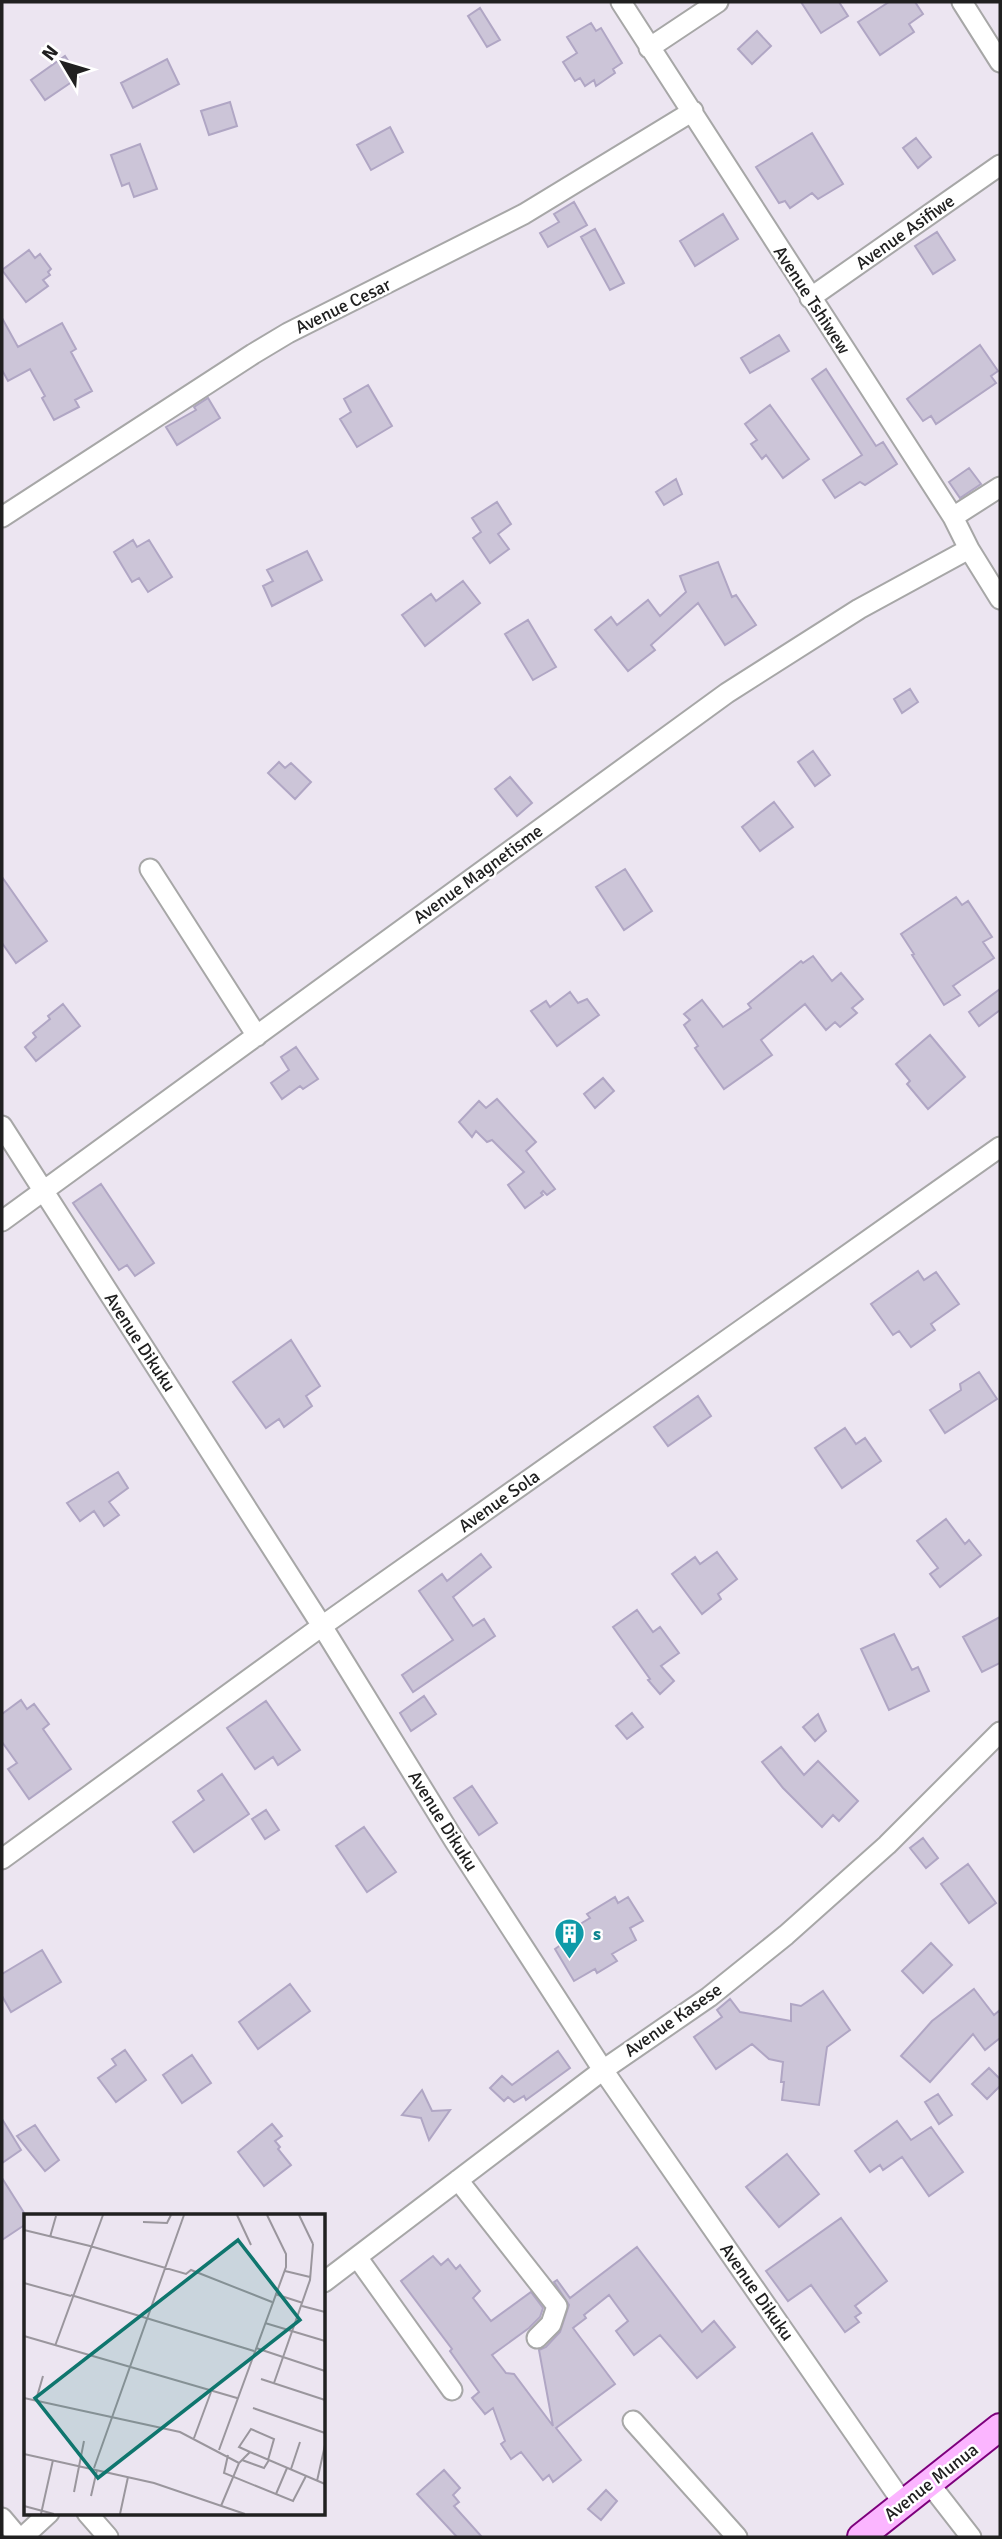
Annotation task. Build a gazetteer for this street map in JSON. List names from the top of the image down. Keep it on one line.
{"streets":{"main road":["Avenue Munua"],"street":["Avenue Asifiwe","Avenue Tshiwew","Avenue Cesar","Avenue Magnetisme","Avenue Dikuku","Avenue Sola","Avenue Kasese"]},"crossings":[["Avenue Asifiwe","Avenue Tshiwew"],["Avenue Tshiwew","Avenue Cesar"],["Avenue Tshiwew","Avenue Magnetisme"],["Avenue Magnetisme","Avenue Dikuku"],["Avenue Dikuku","Avenue Sola"],["Avenue Dikuku","Avenue Kasese"],["Avenue Dikuku","Avenue Munua"]],"places":{"building":["s"]},"north":"top left"}
